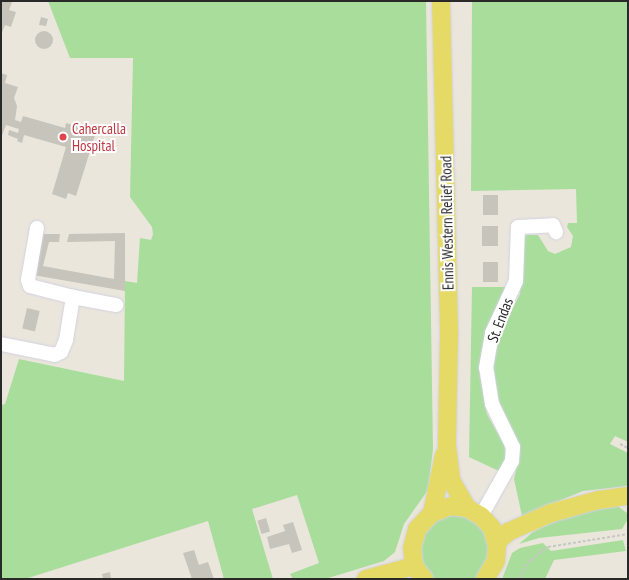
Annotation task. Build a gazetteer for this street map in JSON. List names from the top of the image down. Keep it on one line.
{"streets":{"main road":["Ennis Western Relief Road"],"street":["St. Endas"]},"crossings":[["Ennis Western Relief Road","St. Endas"]],"places":["Cahercalla Hospital"]}
